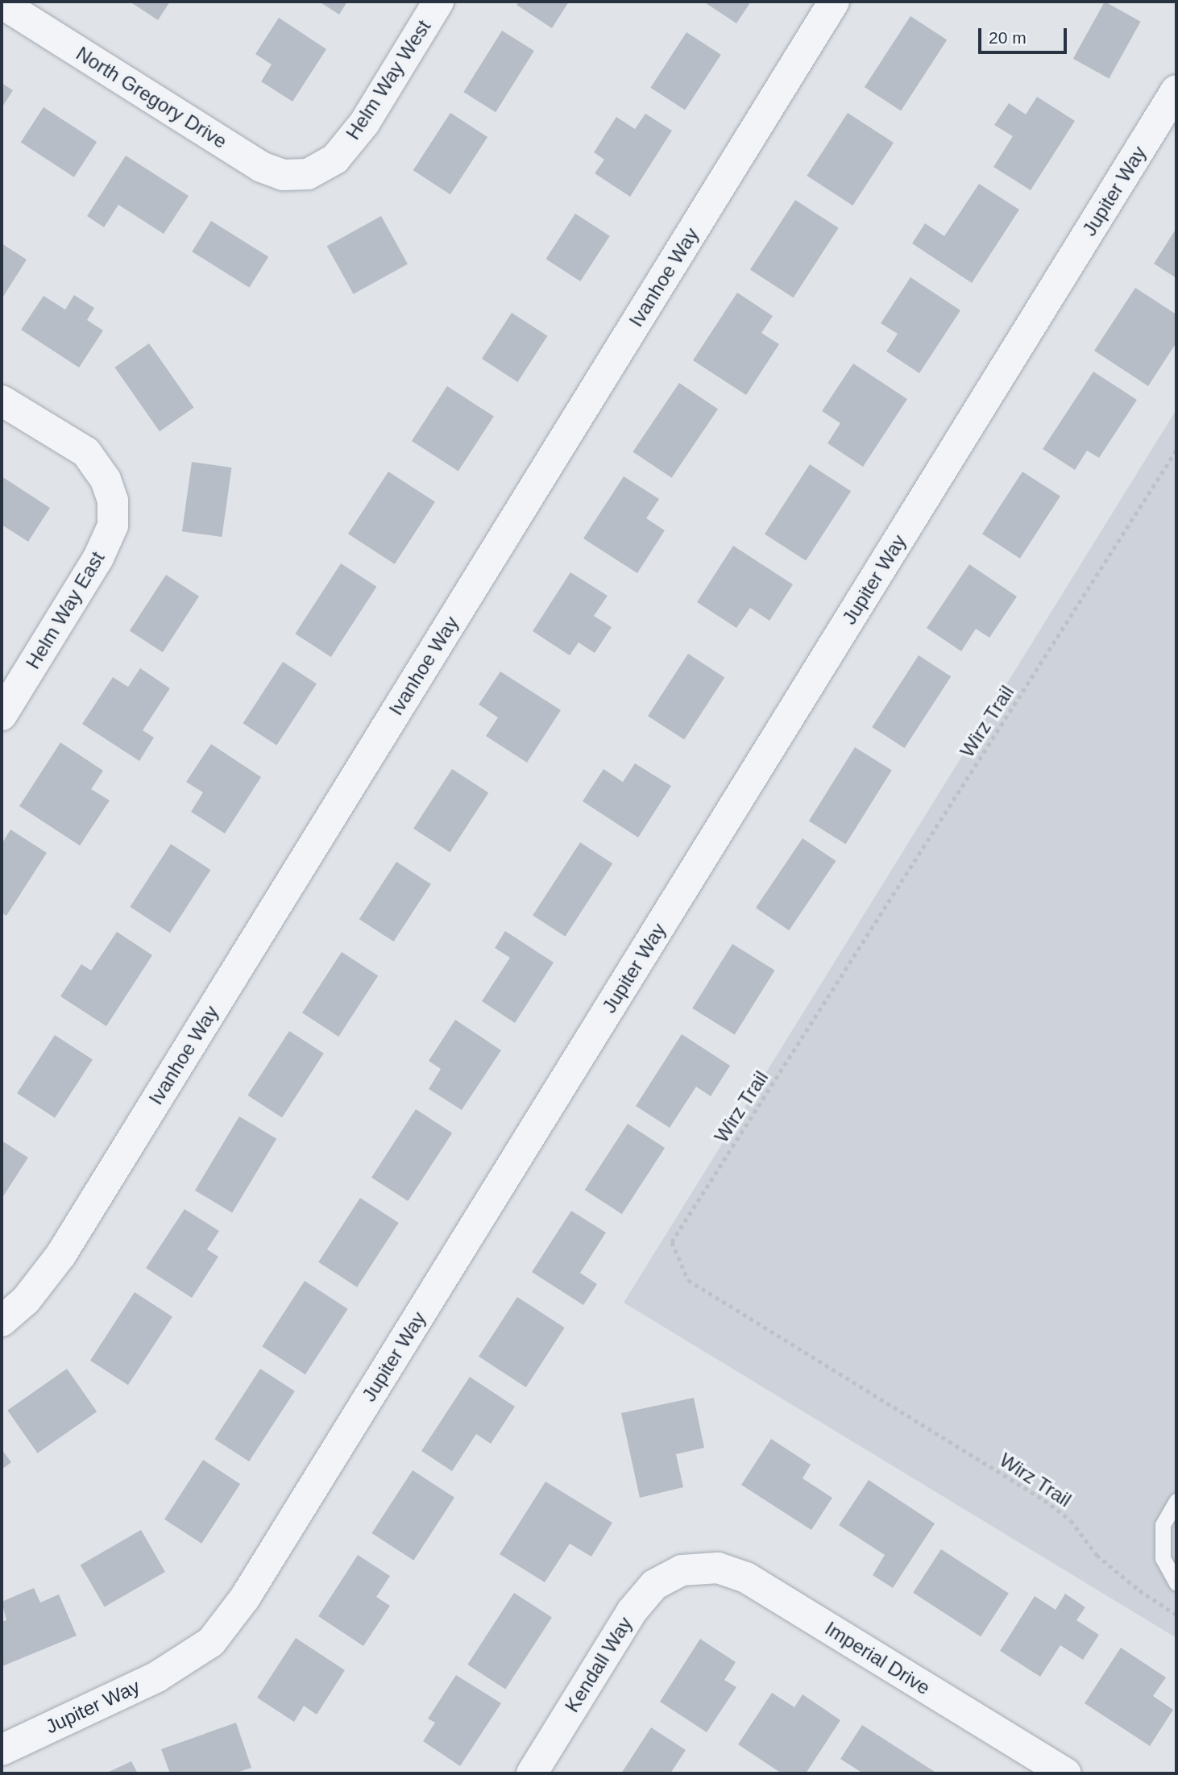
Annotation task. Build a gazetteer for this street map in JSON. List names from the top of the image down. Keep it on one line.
{"streets":{"street":["Helm Way West","North Gregory Drive","Jupiter Way","Ivanhoe Way","Helm Way East","Imperial Drive","Kendall Way"],"path":["Wirz Trail"]},"crossings":[["Helm Way West","North Gregory Drive"],["Imperial Drive","Kendall Way"]],"scale_bar":"20 m"}
